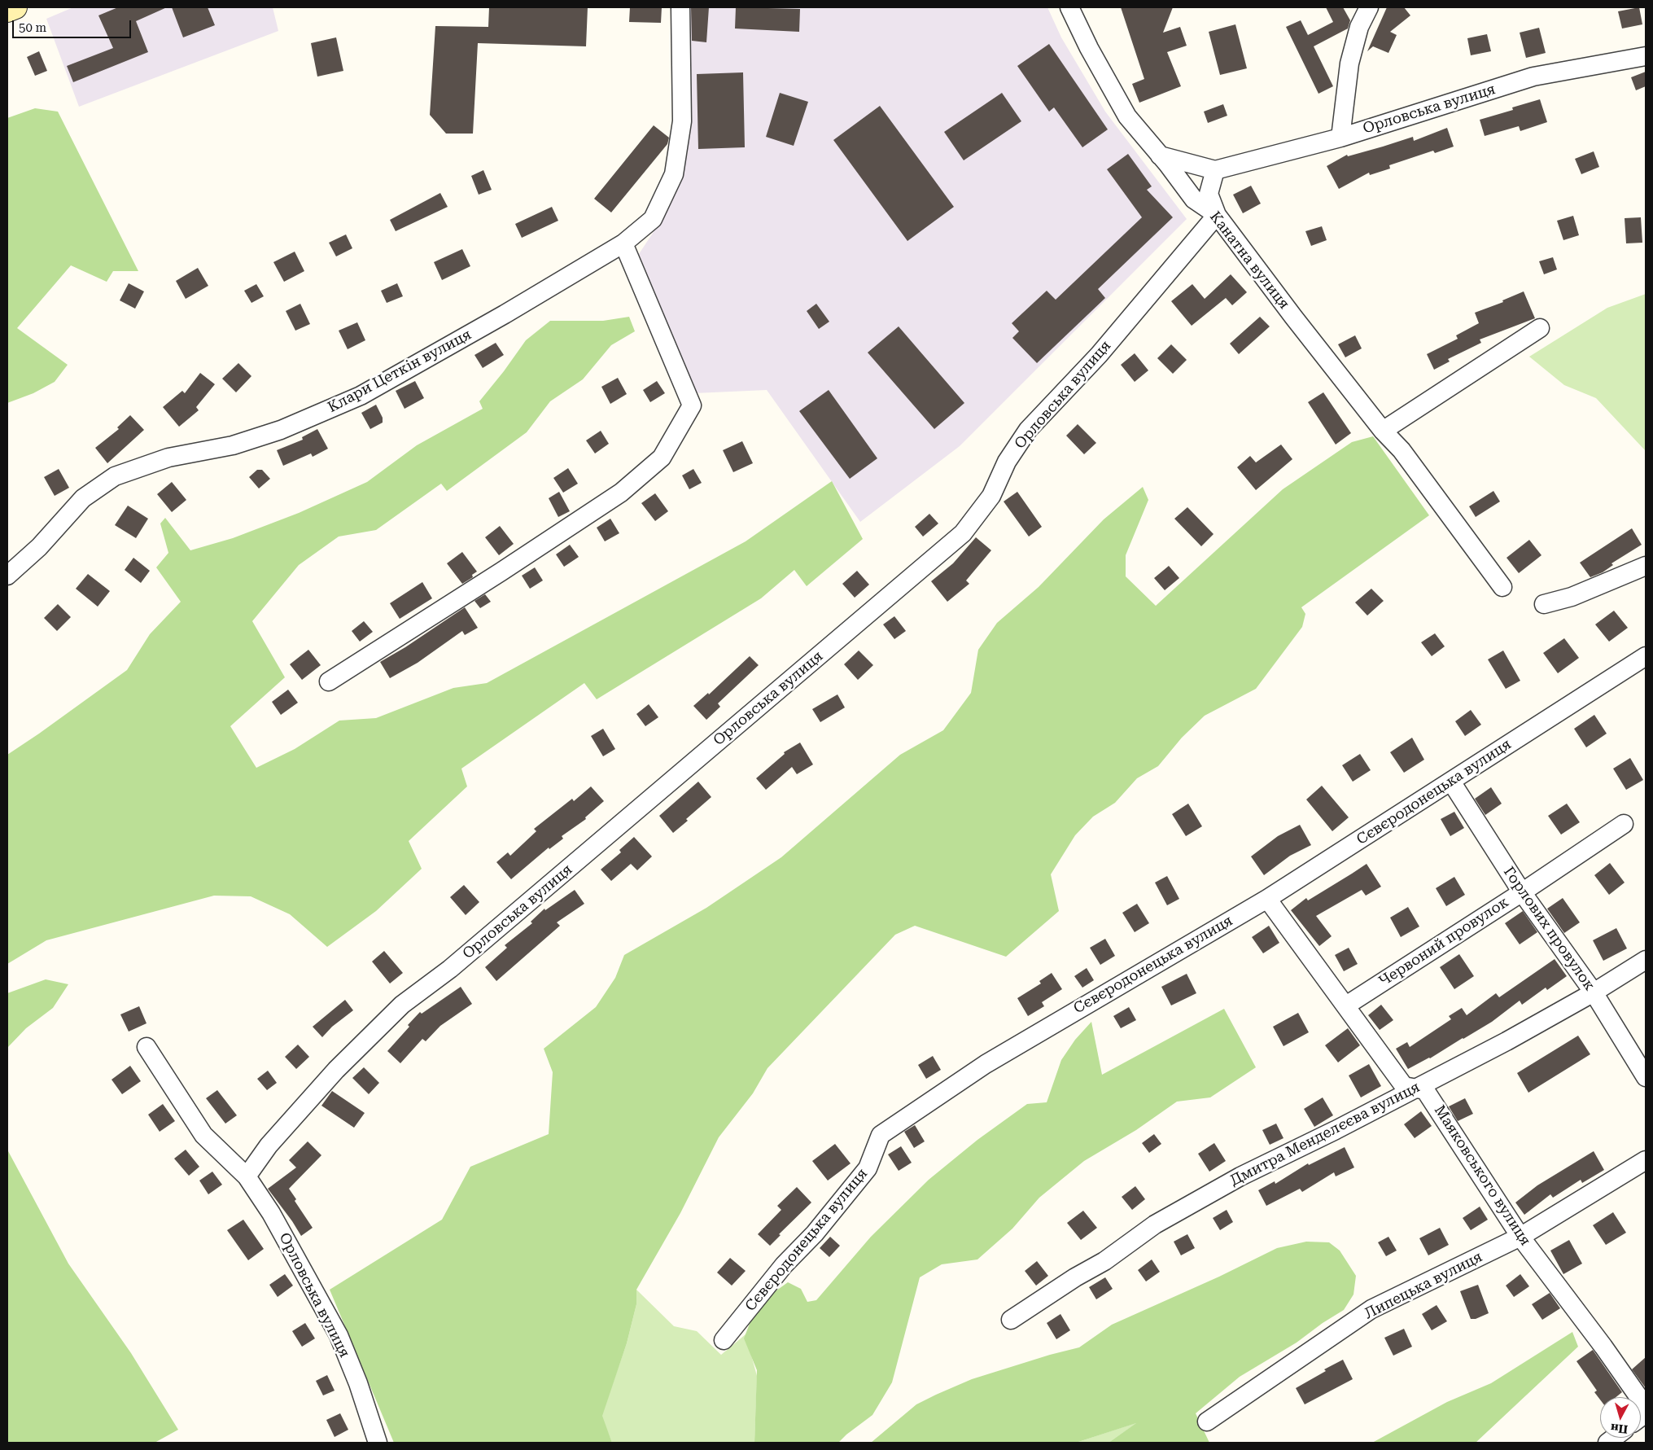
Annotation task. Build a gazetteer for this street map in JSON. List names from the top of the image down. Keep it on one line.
{"streets":{"street":["Орловська вулиця","Канатна вулиця","Клари Цеткін вулиця","Сєвєродонецька вулиця","Горлових провулок","Червоний провулок","Дмитра Менделєєва вулиця","Маяковського вулиця","Липецька вулиця"]},"crossings":[["Орловська вулиця","Канатна вулиця"],["Сєвєродонецька вулиця","Горлових провулок"],["Сєвєродонецька вулиця","Маяковського вулиця"],["Горлових провулок","Червоний провулок"],["Горлових провулок","Дмитра Менделєєва вулиця"],["Червоний провулок","Маяковського вулиця"],["Дмитра Менделєєва вулиця","Маяковського вулиця"],["Маяковського вулиця","Липецька вулиця"]],"scale_bar":"50 m","north":"bottom"}
